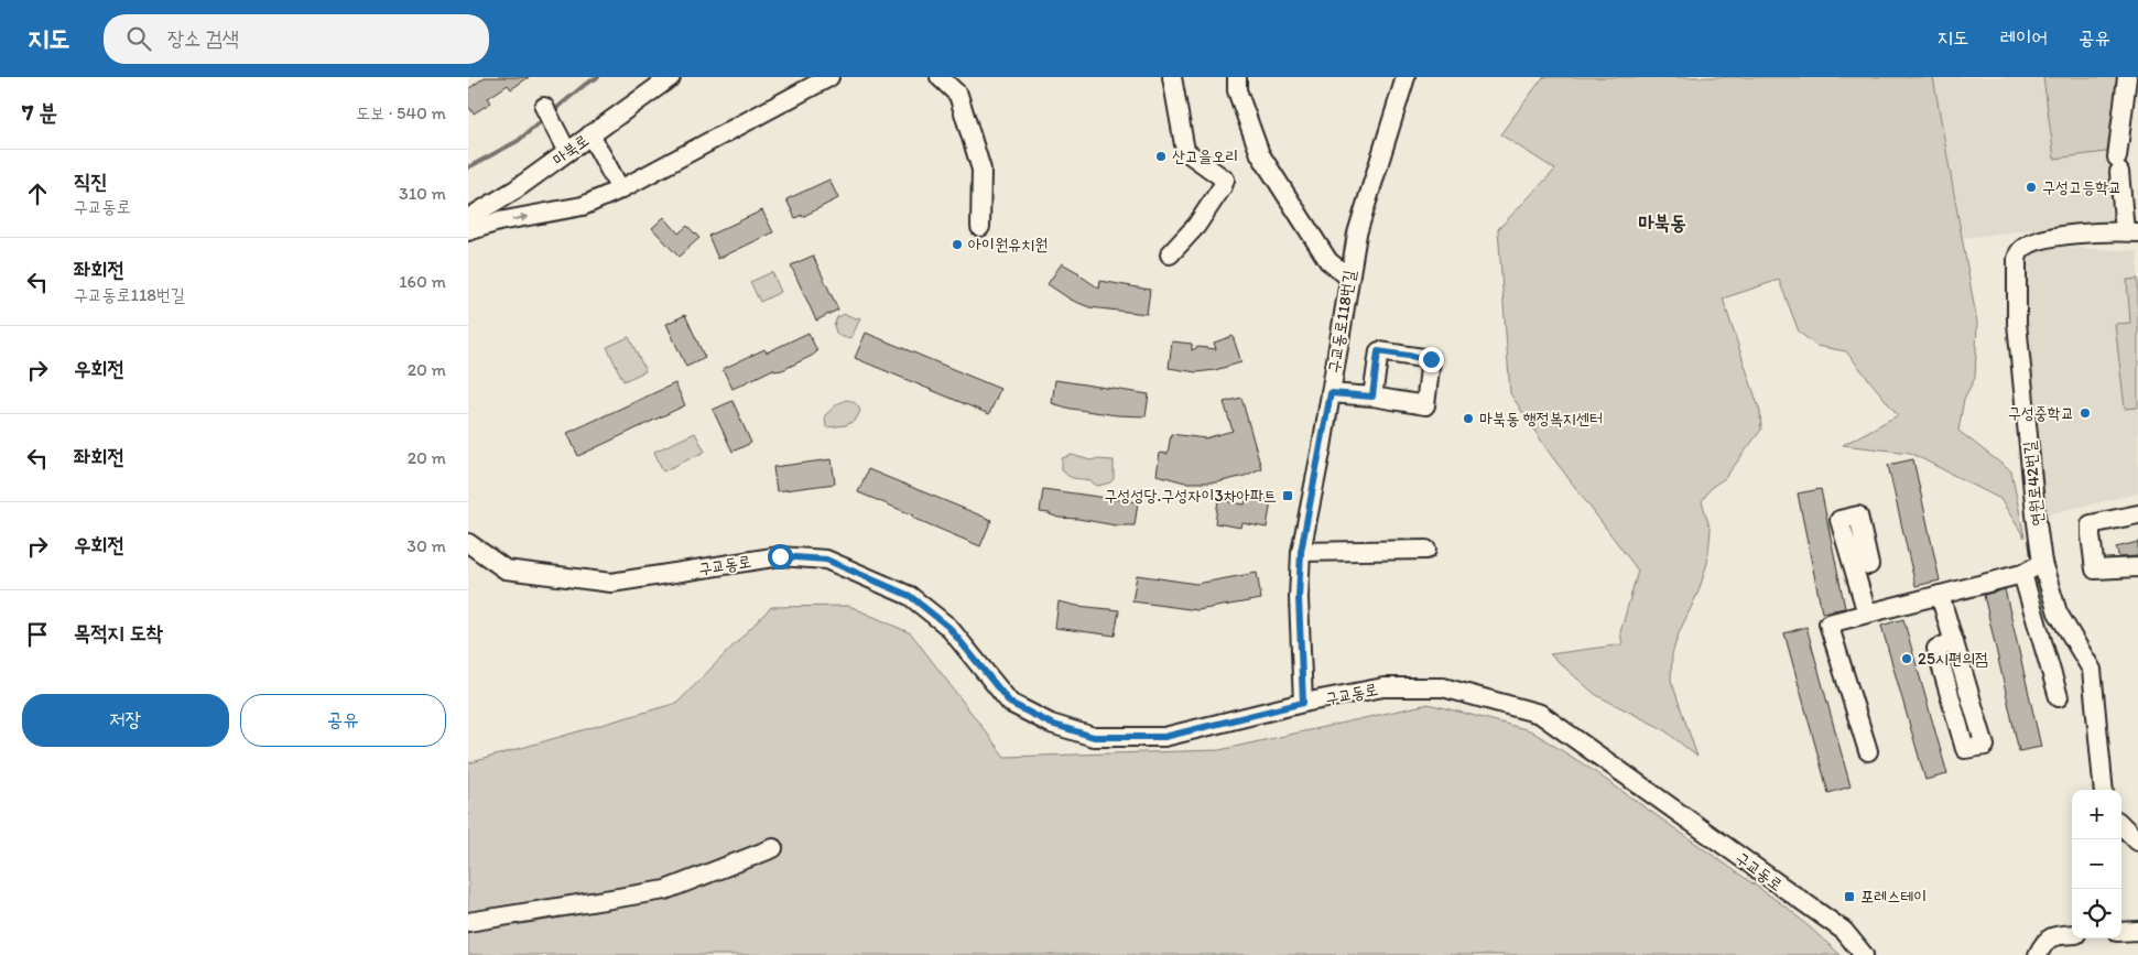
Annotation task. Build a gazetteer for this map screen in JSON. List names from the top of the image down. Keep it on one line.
{"streets":{"street":["마북로","구교동로118번길","연원로42번길","구교동로"]},"crossings":[["구교동로118번길","구교동로"]],"districts":["마북동"],"places":{"other":["산고을오리","구성고등학교","아이원유치원","구성중학교","마북동 행정복지센터","25시편의점"],"transit":["구성성당.구성자이3차아파트","포레스테이"]},"page":{"header":"지도","search":"장소 검색","nav":["지도","레이어","공유"],"heading":["7 분","도보 · 540 m"],"list":[["직진","구교동로","310 m"],["좌회전","구교동로118번길","160 m"],["우회전","20 m"],["좌회전","20 m"],["우회전","30 m"],"목적지 도착"],"buttons":["저장","공유"],"map_buttons":["+","−"]}}
